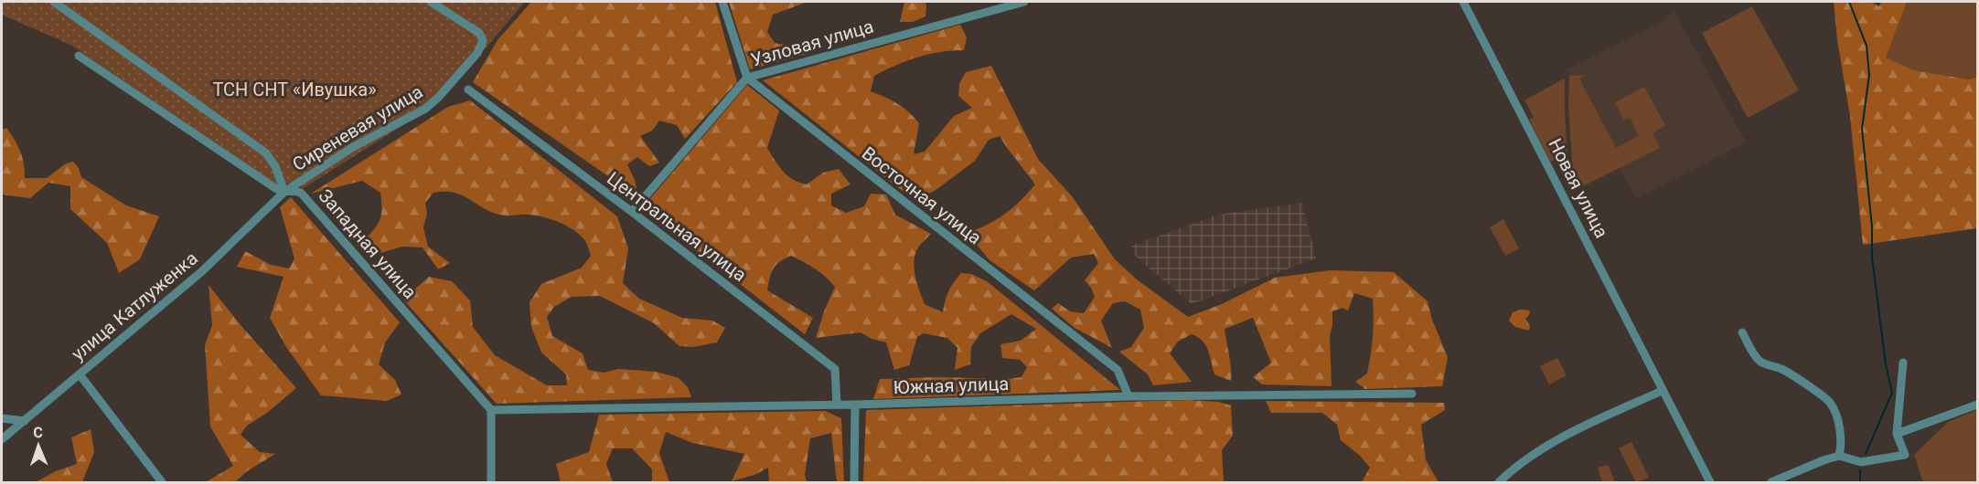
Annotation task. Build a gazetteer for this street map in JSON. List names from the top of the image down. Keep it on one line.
{"streets":{"street":["Узловая улица","Сиреневая улица","Новая улица","Восточная улица","Центральная улица","Западная улица","улица Катлуженка","Южная улица"]},"crossings":[["Узловая улица","Восточная улица"],["Узловая улица","Центральная улица"],["Сиреневая улица","Западная улица"],["Сиреневая улица","улица Катлуженка"],["Восточная улица","Южная улица"],["Центральная улица","Южная улица"],["Западная улица","улица Катлуженка"],["Западная улица","Южная улица"]],"parks":["ТСН СНТ «Ивушка»"],"north":"top"}
